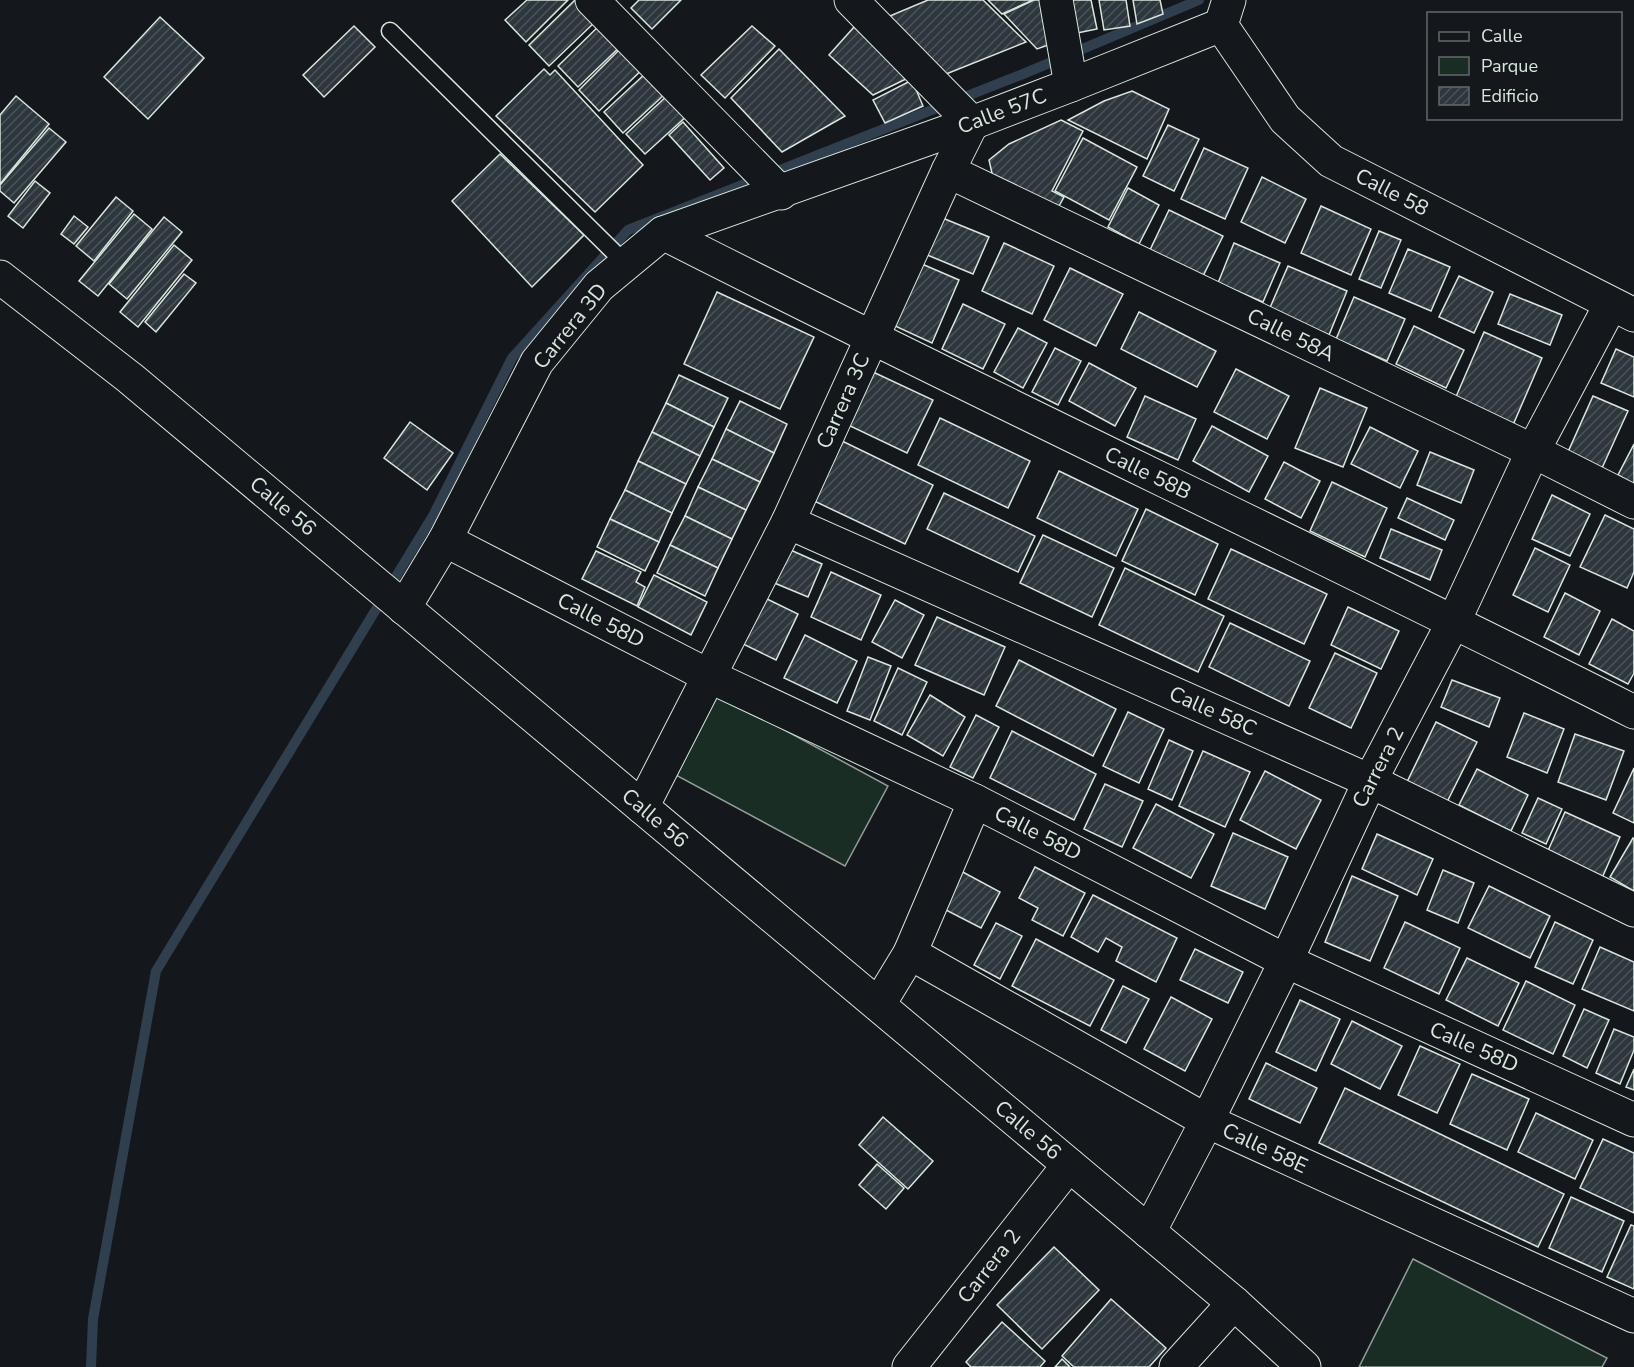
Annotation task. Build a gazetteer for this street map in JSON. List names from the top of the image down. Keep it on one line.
{"streets":{"street":["Calle 57C","Calle 58","Carrera 3D","Calle 58A","Carrera 3C","Calle 58B","Calle 56","Calle 58D","Calle 58C","Carrera 2","Calle 58E"]},"crossings":[["Calle 57C","Calle 58"],["Calle 57C","Carrera 3D"],["Calle 57C","Carrera 3C"],["Calle 58","Carrera 2"],["Carrera 3D","Calle 58B"],["Carrera 3D","Calle 56"],["Carrera 3D","Calle 58D"],["Calle 58A","Carrera 3C"],["Calle 58A","Carrera 2"],["Carrera 3C","Calle 58B"],["Carrera 3C","Calle 56"],["Carrera 3C","Calle 58D"],["Carrera 3C","Calle 58C"],["Calle 58B","Carrera 2"],["Calle 56","Carrera 2"],["Calle 58D","Carrera 2"],["Calle 58C","Carrera 2"],["Carrera 2","Calle 58E"]],"legend":["Calle","Parque","Edificio"]}
